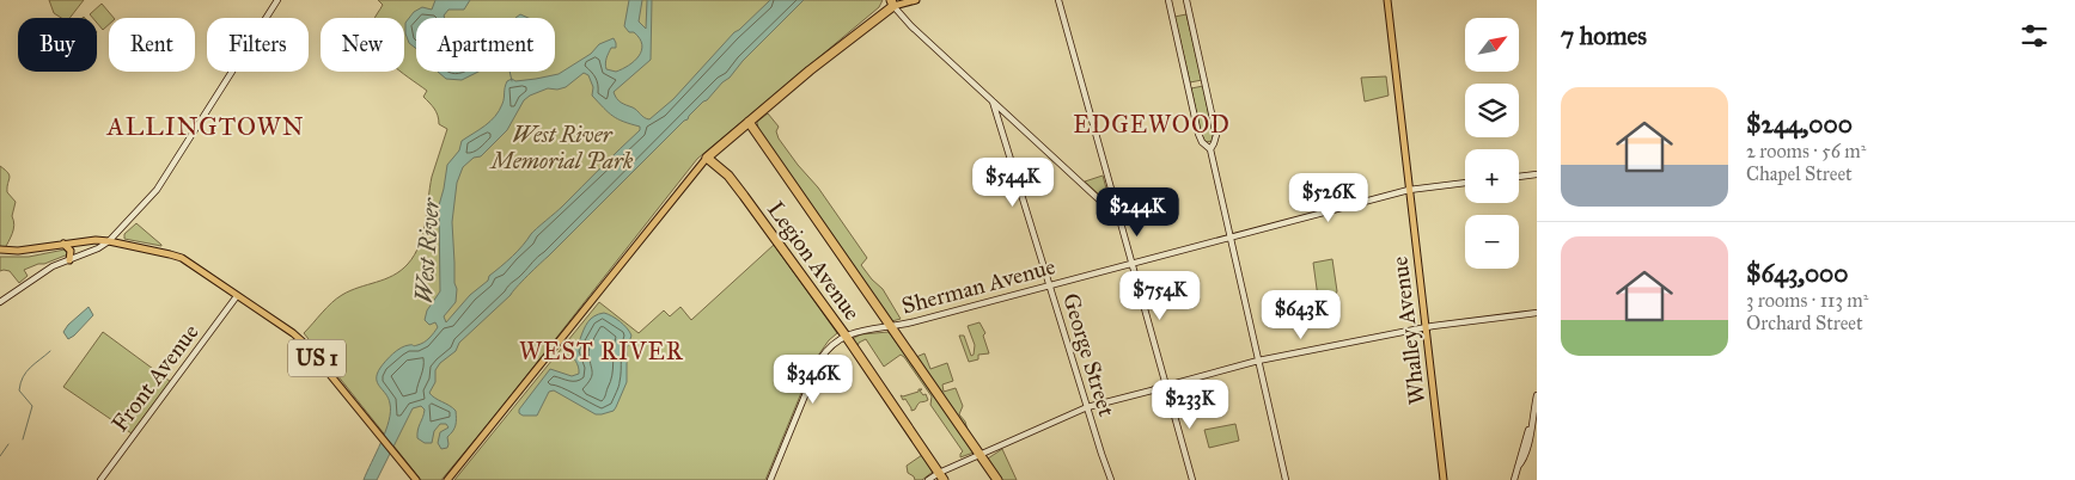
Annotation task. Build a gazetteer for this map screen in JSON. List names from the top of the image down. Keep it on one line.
{"streets":{"highway":["Legion Avenue"],"main road":["Sherman Avenue","Whalley Avenue","George Street","US 1","Front Avenue"]},"crossings":[["Legion Avenue","Sherman Avenue"],["Sherman Avenue","Whalley Avenue"],["Sherman Avenue","George Street"],["US 1","Front Avenue"]],"districts":["EDGEWOOD","ALLINGTOWN","WEST RIVER"],"water":["West River"],"parks":["West River Memorial Park"],"north":"top right","page":{"heading":"7 homes","map_buttons":["+","−"],"chip":["Buy","Rent","Filters","New","Apartment"],"list":[{"name":"$244,000","note":"2 rooms · 56 m² · Chapel Street"},{"name":"$643,000","note":"3 rooms · 113 m² · Orchard Street"}],"price":["$544K","$526K","$244K","$754K","$643K","$346K","$233K"]}}
